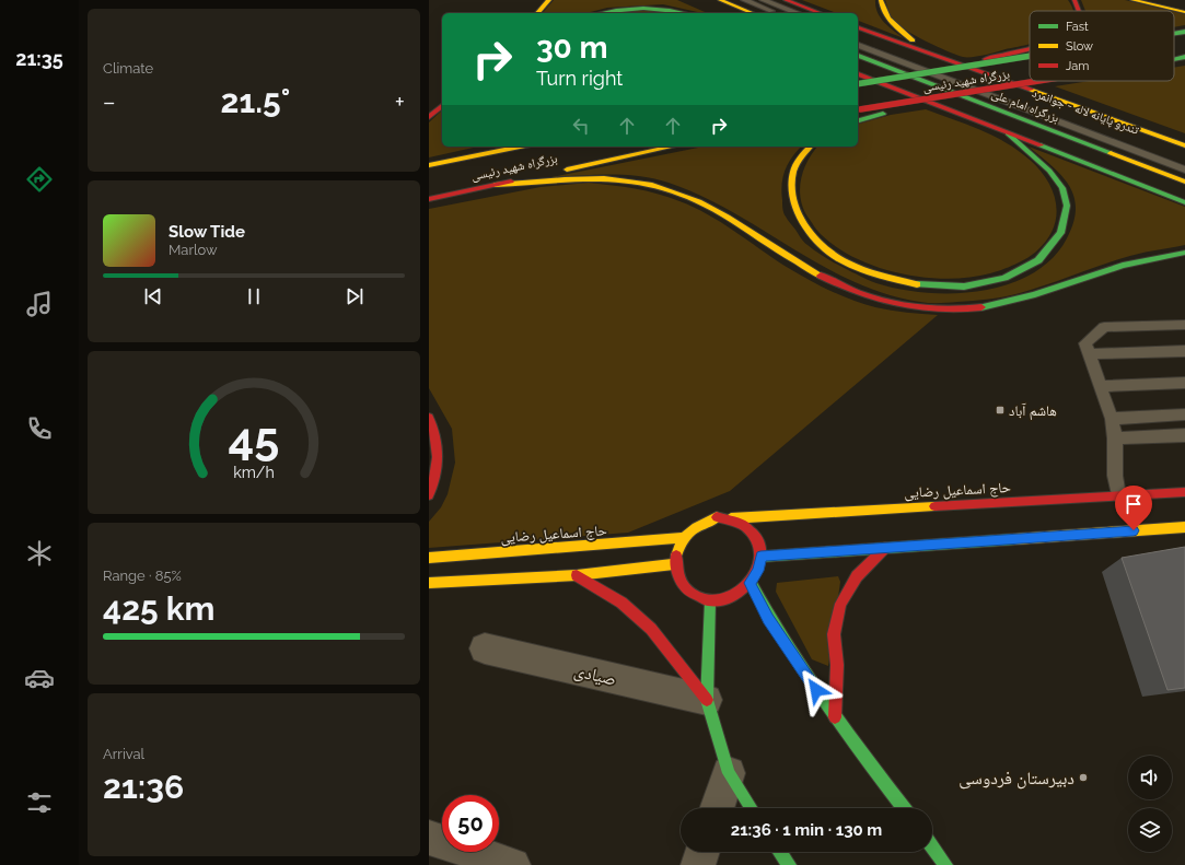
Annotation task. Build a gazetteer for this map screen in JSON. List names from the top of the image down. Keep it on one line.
{"streets":{"main road":["بزرگراه شهید رئیسی","بزرگراه امام علی","حاج اسماعیل رضایی"],"street":["صیادی"],"lane":["تندرو پایانه لاله - جوانمرد"]},"places":{"transit":["هاشم آباد"],"other":["دبیرستان فردوسی"]},"legend":["Fast","Slow","Jam"],"page":{"tabs":"21:35","tile":["Climate",["Range · 85%","425 km"],["Arrival","21:36"]],"turn":["30 m","Turn right"],"heat":["−","21.5°","+"],"song":["Slow Tide","Marlow"],"limit":"50","trip":"21:36 · 1 min · 130 m","gauge":["45","km/h"]}}
